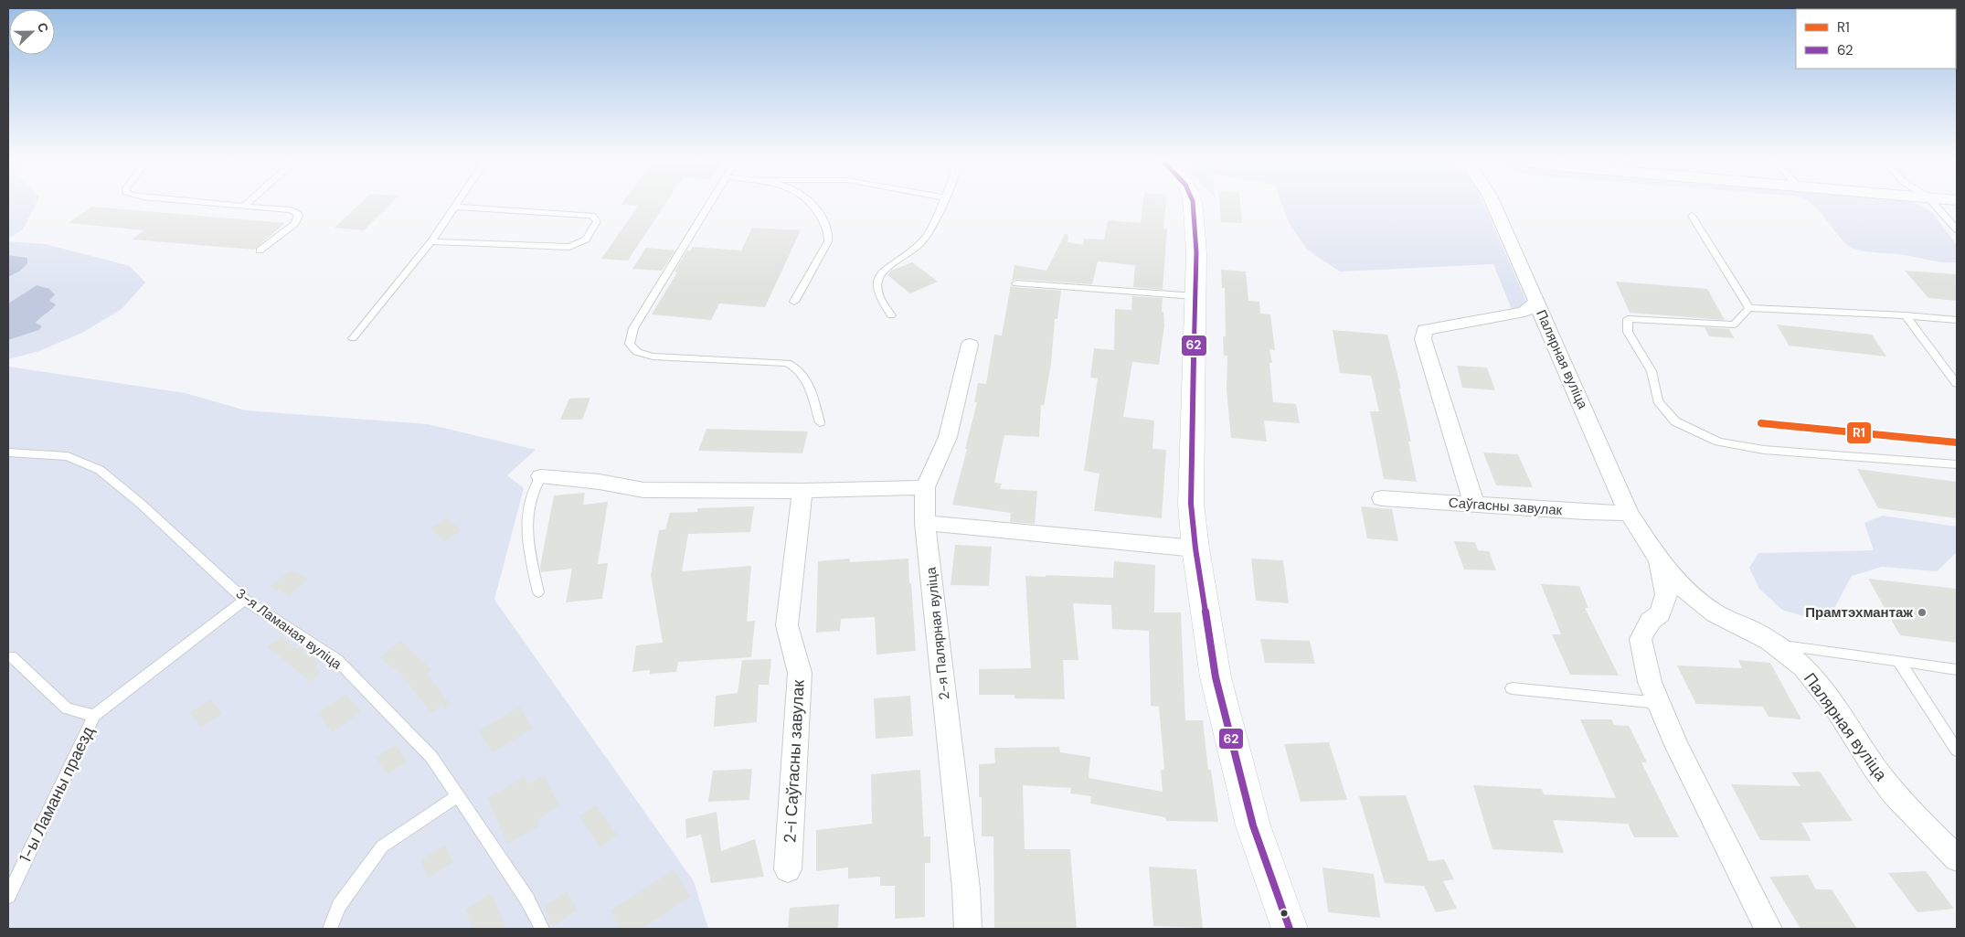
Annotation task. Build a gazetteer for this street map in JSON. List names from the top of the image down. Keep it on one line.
{"streets":{"street":["Палярная вуліца","Саўгасны завулак","2-я Палярная вуліца","2-і Саўгасны завулак"],"lane":["3-я Ламаная вуліца","1-ы Ламаны праезд"]},"crossings":[["Палярная вуліца","Саўгасны завулак"],["3-я Ламаная вуліца","1-ы Ламаны праезд"]],"places":["Прамтэхмантаж"],"lines":["transit line 62","transit line R1"],"legend":["R1","62"],"north":"right"}
